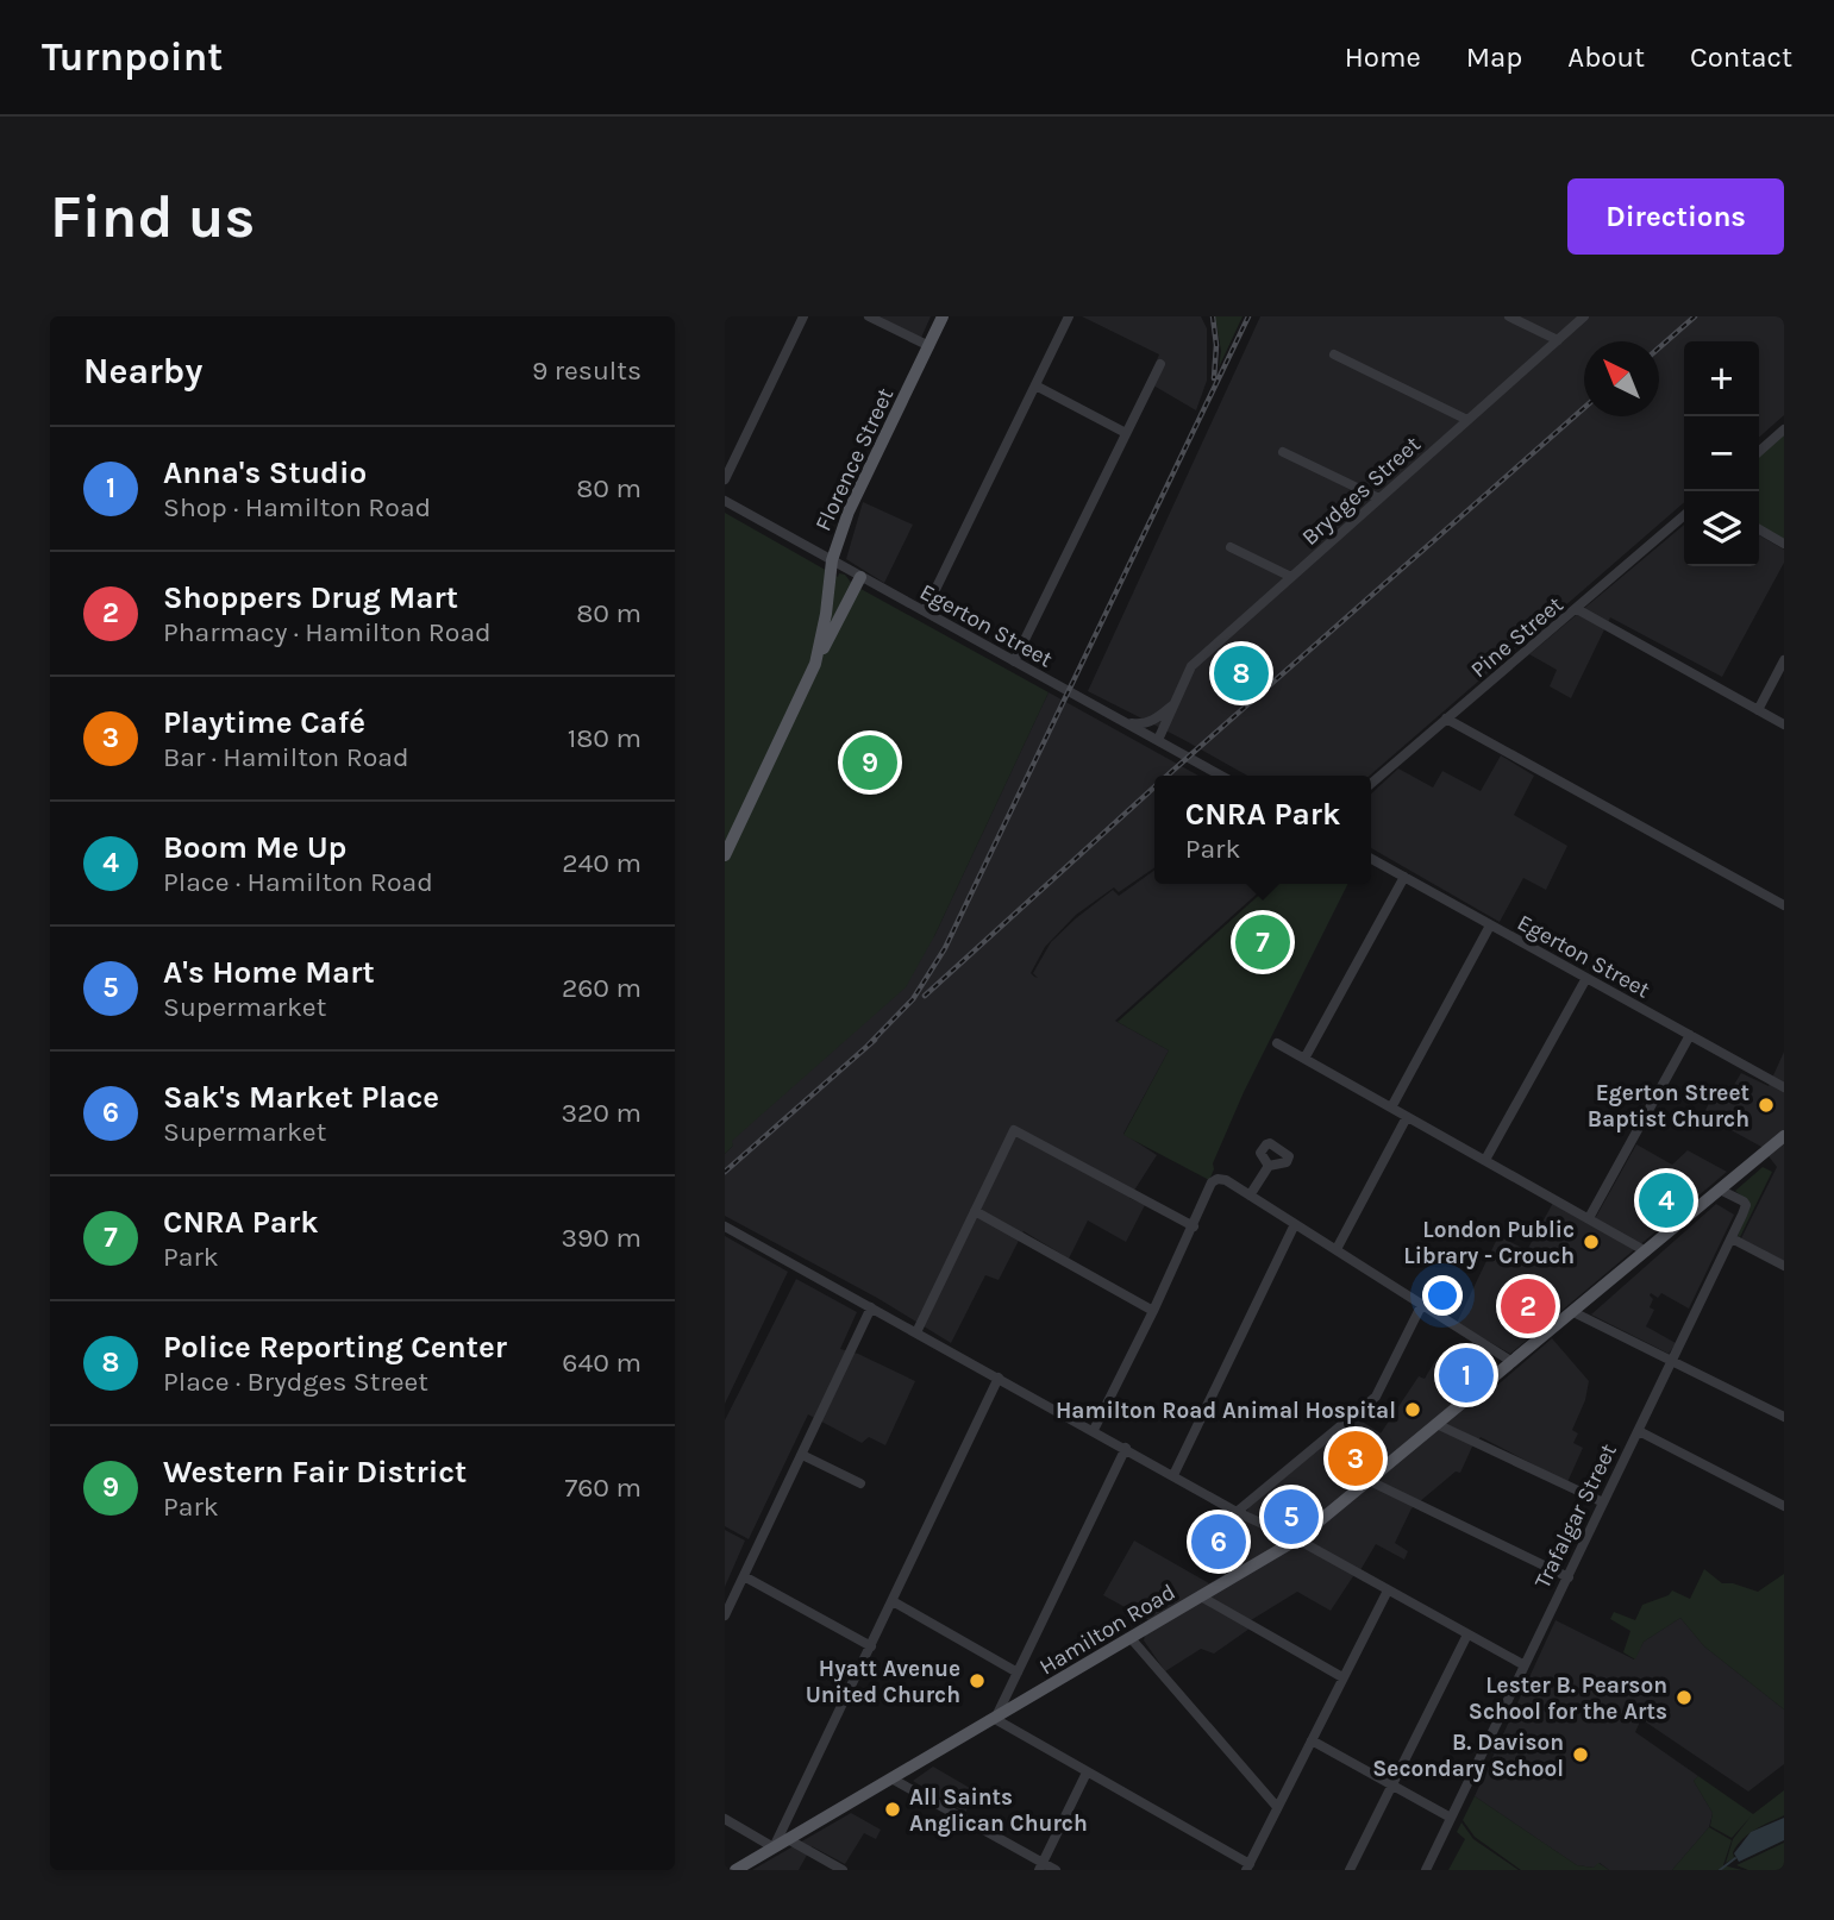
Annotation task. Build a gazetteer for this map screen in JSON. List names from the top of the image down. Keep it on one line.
{"streets":{"main road":["Florence Street","Hamilton Road"],"street":["Brydges Street","Egerton Street","Pine Street","Trafalgar Street"]},"crossings":[["Florence Street","Egerton Street"],["Brydges Street","Egerton Street"],["Trafalgar Street","Hamilton Road"]],"places":["Egerton Street Baptist Church","London Public Library - Crouch","Hamilton Road Animal Hospital","Hyatt Avenue United Church","Lester B. Pearson School for the Arts","B. Davison Secondary School","All Saints Anglican Church"],"north":"top left","page":{"header":"Turnpoint","nav":["Home","Map","About","Contact"],"buttons":"Directions","title":"Find us","heading":["Nearby","9 results"],"map_buttons":["+","−"],"list":[{"mark":"1","name":"Anna's Studio","note":"Shop · Hamilton Road","value":"80 m"},{"mark":"2","name":"Shoppers Drug Mart","note":"Pharmacy · Hamilton Road","value":"80 m"},{"mark":"3","name":"Playtime Café","note":"Bar · Hamilton Road","value":"180 m"},{"mark":"4","name":"Boom Me Up","note":"Place · Hamilton Road","value":"240 m"},{"mark":"5","name":"A's Home Mart","note":"Supermarket","value":"260 m"},{"mark":"6","name":"Sak's Market Place","note":"Supermarket","value":"320 m"},{"mark":"7","name":"CNRA Park","note":"Park","value":"390 m"},{"mark":"8","name":"Police Reporting Center","note":"Place · Brydges Street","value":"640 m"},{"mark":"9","name":"Western Fair District","note":"Park","value":"760 m"}],"pins":["8","9","7","4","2","1","3","5","6"],"popup":["CNRA Park","Park"]}}
